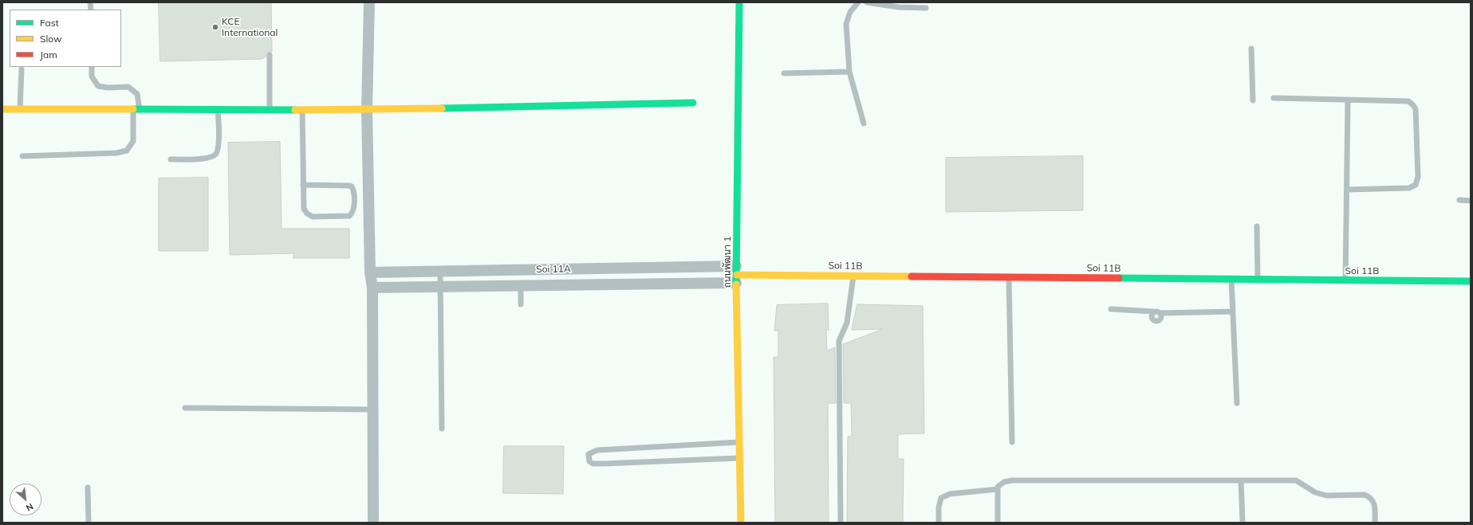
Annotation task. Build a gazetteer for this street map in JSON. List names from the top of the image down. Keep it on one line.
{"streets":{"street":["ถนนพัฒนา 1","Soi 11B","Soi 11A"]},"crossings":[["ถนนพัฒนา 1","Soi 11B"],["ถนนพัฒนา 1","Soi 11A"],["Soi 11B","Soi 11A"]],"places":["KCE International"],"legend":["Fast","Slow","Jam"],"north":"bottom right"}
